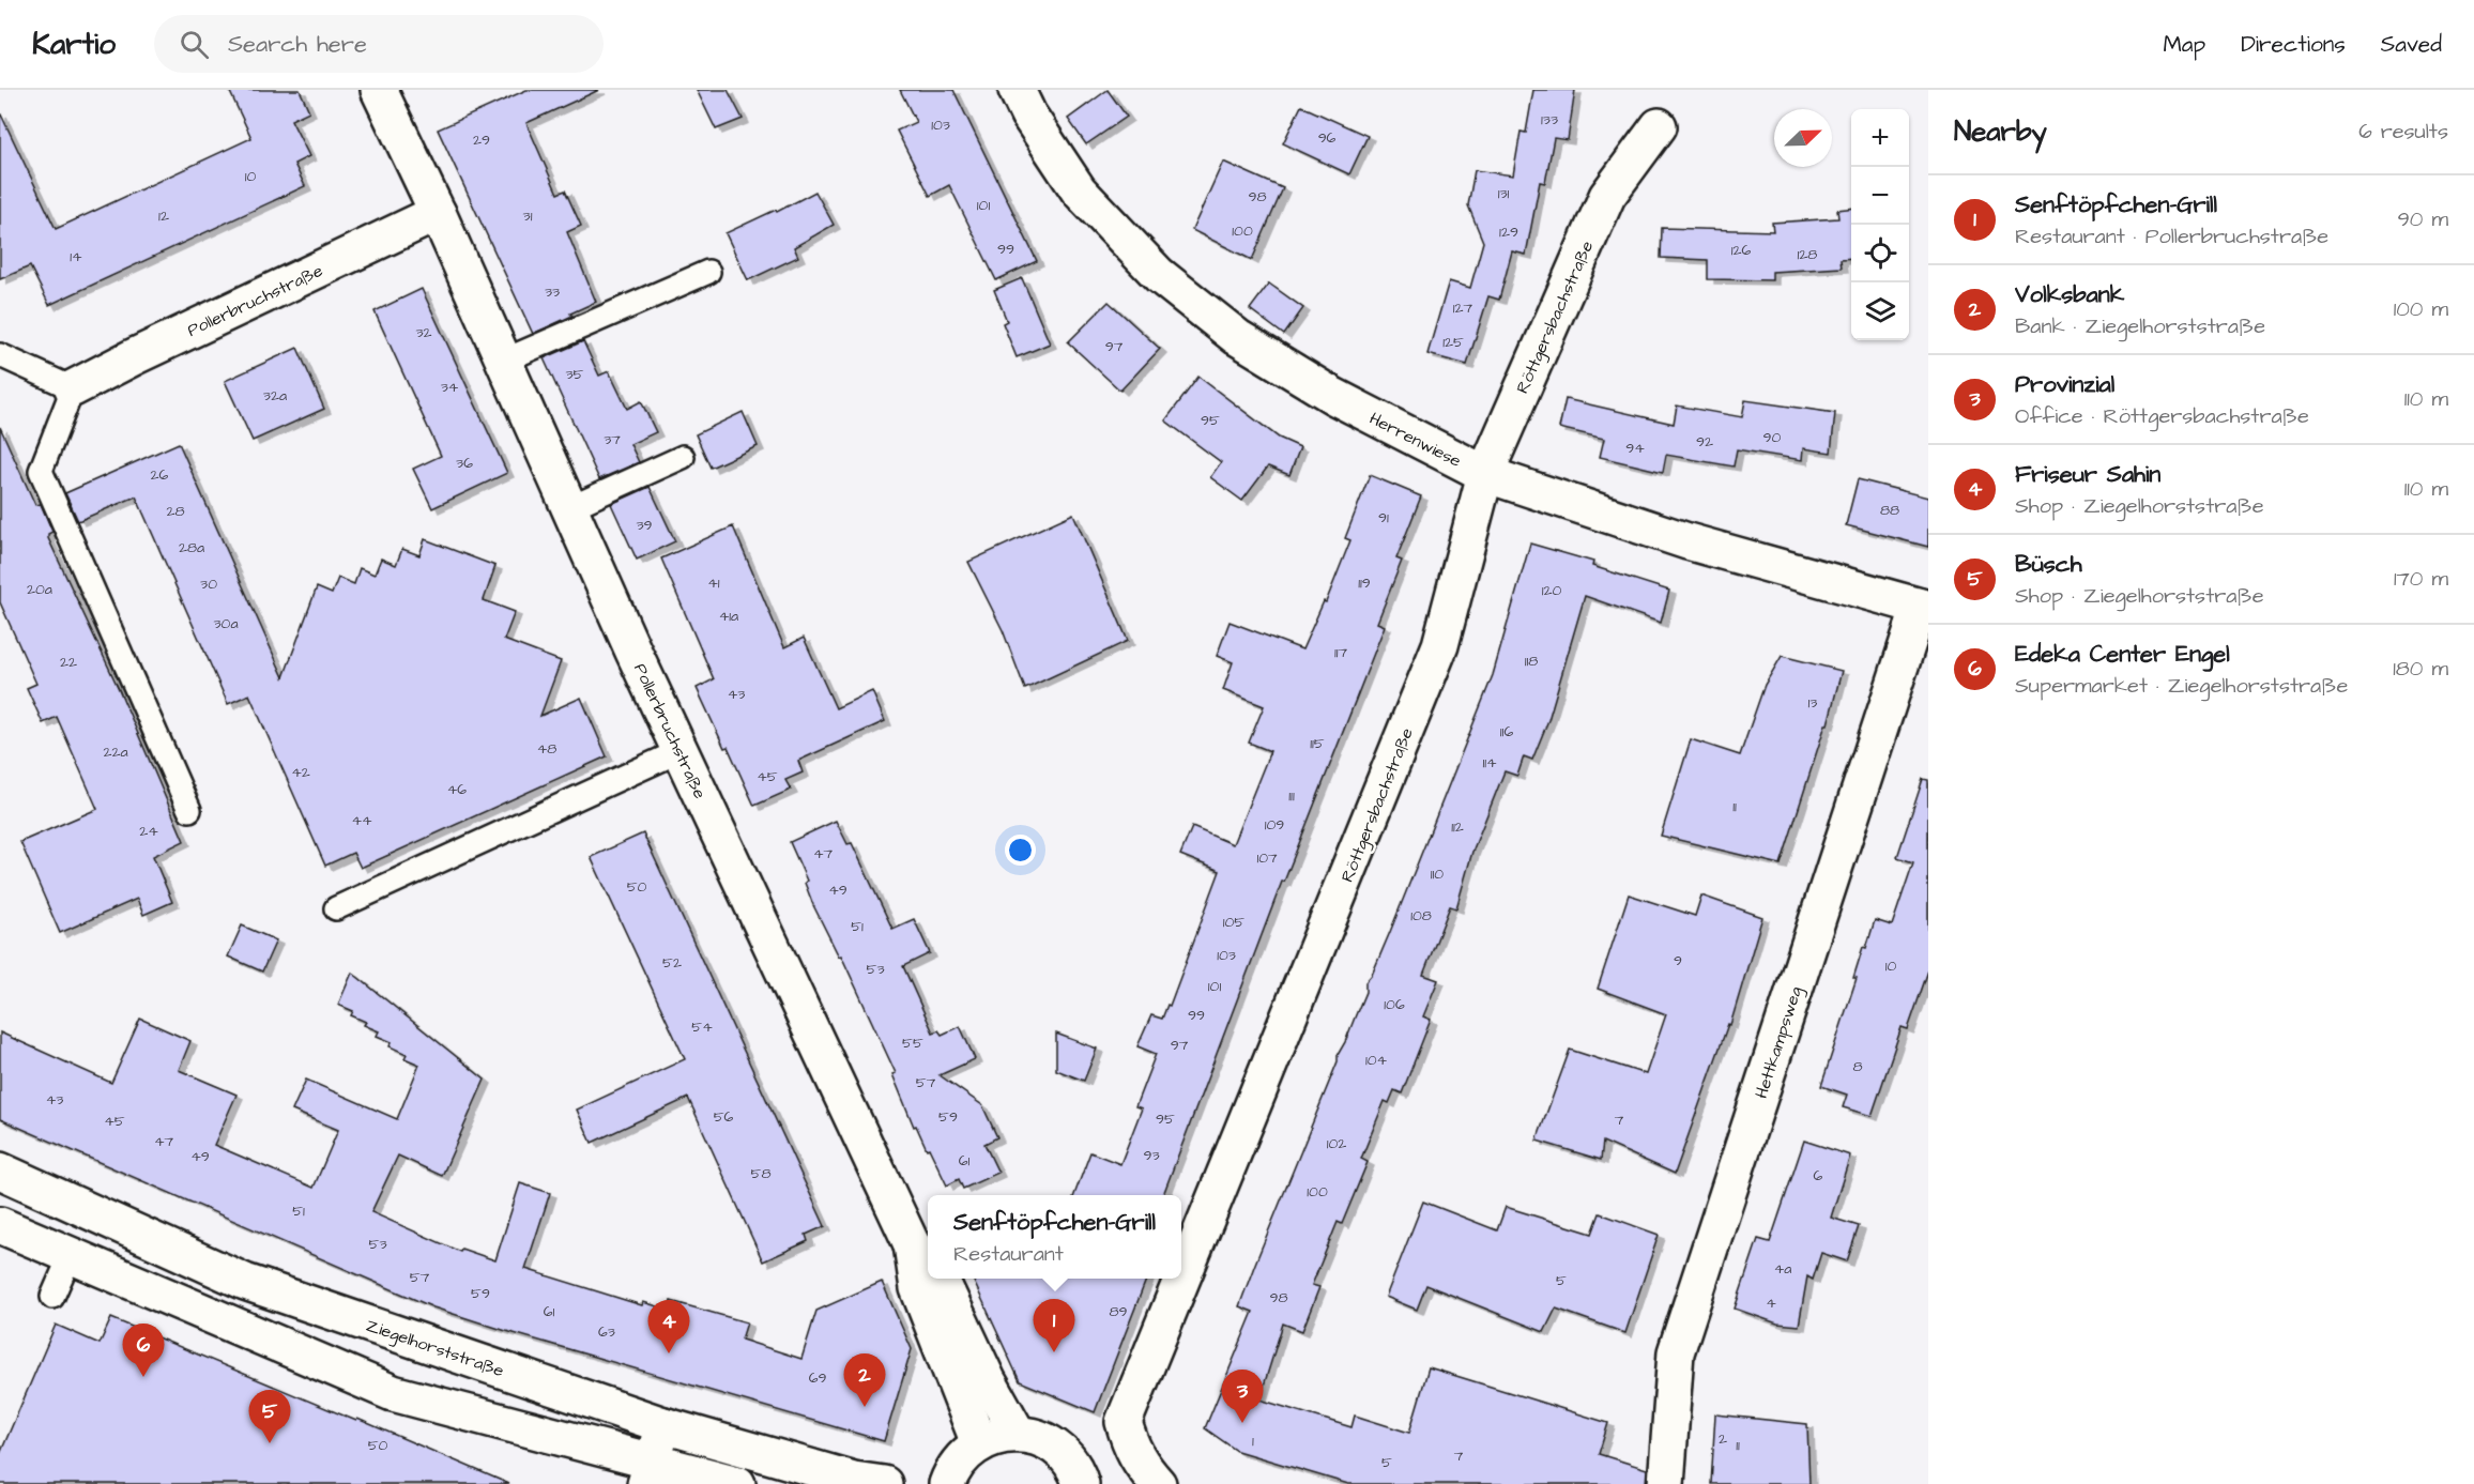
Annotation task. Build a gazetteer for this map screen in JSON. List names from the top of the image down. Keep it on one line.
{"streets":{"street":["Pollerbruchstraße","Röttgersbachstraße","Herrenwiese","Hettkampsweg","Ziegelhorststraße"]},"crossings":[["Röttgersbachstraße","Herrenwiese"],["Herrenwiese","Hettkampsweg"]],"house_numbers":["133","103","96","29","10","131","98","101","12","31","100","129","99","126","128","14","33","127","32","125","97","35","34","32a","95","90","37","92","94","36","26","88","28","91","39","28a","41","119","30","20a","120","41a","30a","117","118","22","43","13","116","115","48","22a","114","42","45","46","111","11","44","109","112","24","47","107","110","50","49","108","105","51","103","9","52","10","53","101","106","99","54","55","97","104","8","57","43","56","59","95","7","45","47","102","93","49","61","58","6","100","51","53","4a","57","5","59","98","4","61","89","63","69","2","1","50","11","7","5"],"north":"top right","page":{"header":"Kartio","search":"Search here","nav":["Map","Directions","Saved"],"heading":["Nearby","6 results"],"map_buttons":["+","−"],"list":[{"mark":"1","name":"Senftöpfchen-Grill","note":"Restaurant · Pollerbruchstraße","value":"90 m"},{"mark":"2","name":"Volksbank","note":"Bank · Ziegelhorststraße","value":"100 m"},{"mark":"3","name":"Provinzial","note":"Office · Röttgersbachstraße","value":"110 m"},{"mark":"4","name":"Friseur Sahin","note":"Shop · Ziegelhorststraße","value":"110 m"},{"mark":"5","name":"Büsch","note":"Shop · Ziegelhorststraße","value":"170 m"},{"mark":"6","name":"Edeka Center Engel","note":"Supermarket · Ziegelhorststraße","value":"180 m"}],"popup":["Senftöpfchen-Grill","Restaurant"],"pins":["1","4","6","2","3","5"]}}
